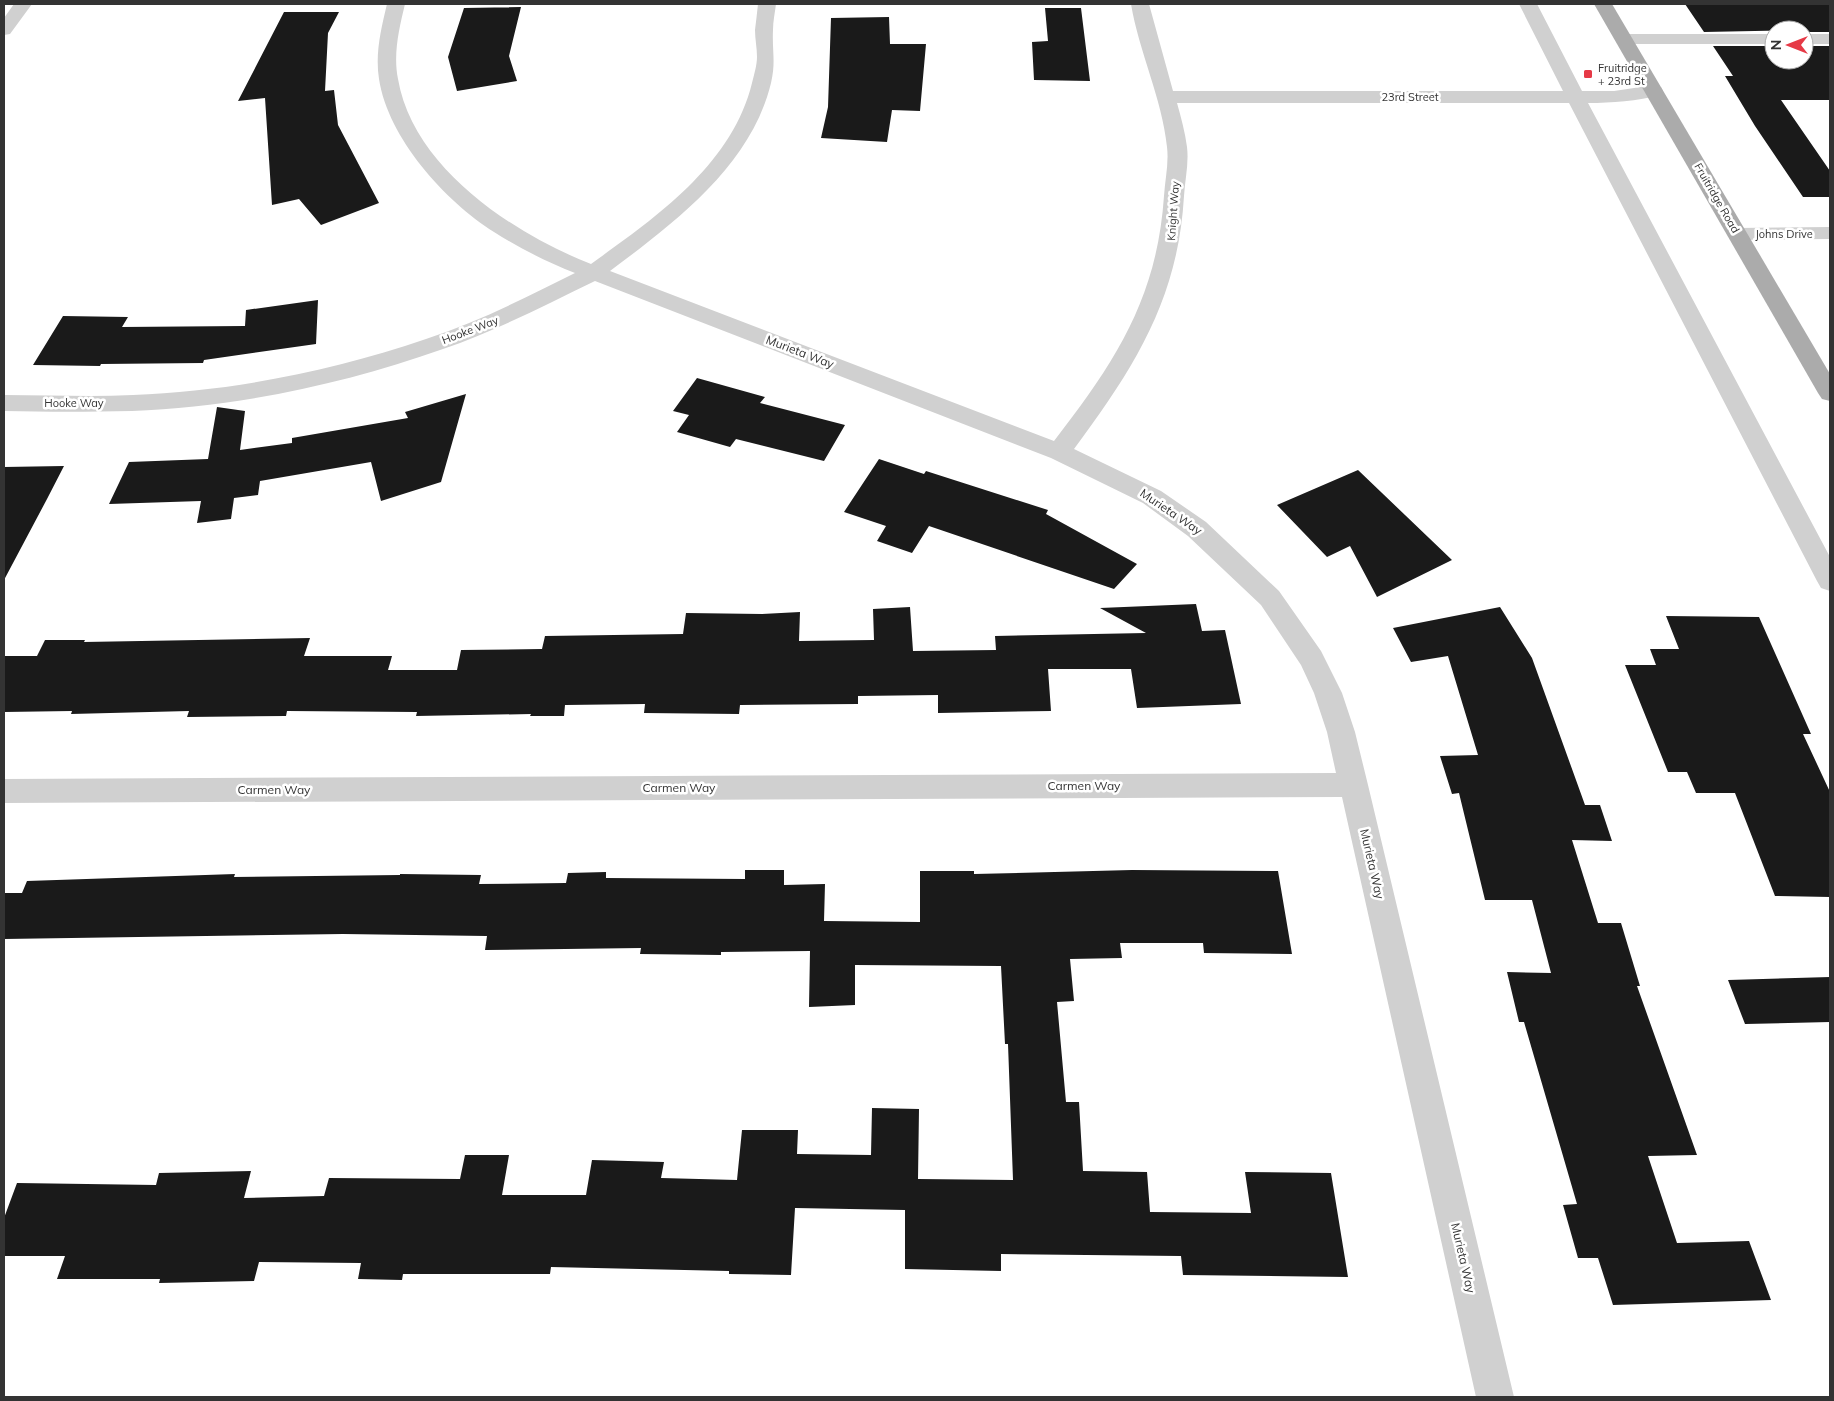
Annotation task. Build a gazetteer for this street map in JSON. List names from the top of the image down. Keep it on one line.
{"streets":{"main road":["Fruitridge Road"],"street":["23rd Street","Knight Way","Johns Drive","Hooke Way","Murieta Way","Carmen Way"]},"crossings":[["23rd Street","Fruitridge Road"],["23rd Street","Knight Way"],["Fruitridge Road","Johns Drive"],["Knight Way","Murieta Way"],["Hooke Way","Murieta Way"],["Murieta Way","Carmen Way"]],"places":{"transit":["Fruitridge + 23rd St"]},"north":"left"}
